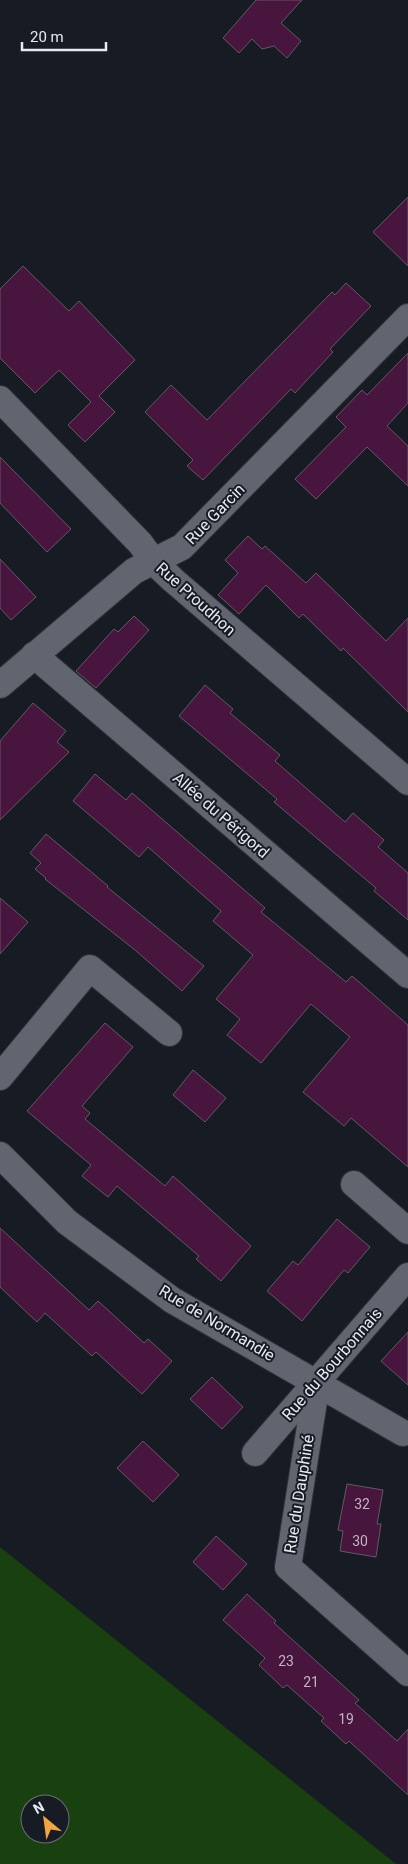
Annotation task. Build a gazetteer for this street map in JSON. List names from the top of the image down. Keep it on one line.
{"streets":{"street":["Rue Garcin","Rue Proudhon","Allée du Périgord","Rue de Normandie","Rue du Bourbonnais","Rue du Dauphiné"]},"crossings":[["Rue Garcin","Rue Proudhon"],["Rue Garcin","Allée du Périgord"],["Rue de Normandie","Rue du Bourbonnais"],["Rue de Normandie","Rue du Dauphiné"],["Rue du Bourbonnais","Rue du Dauphiné"]],"house_numbers":["32","30","23","21","19"],"scale_bar":"20 m","north":"top left"}
